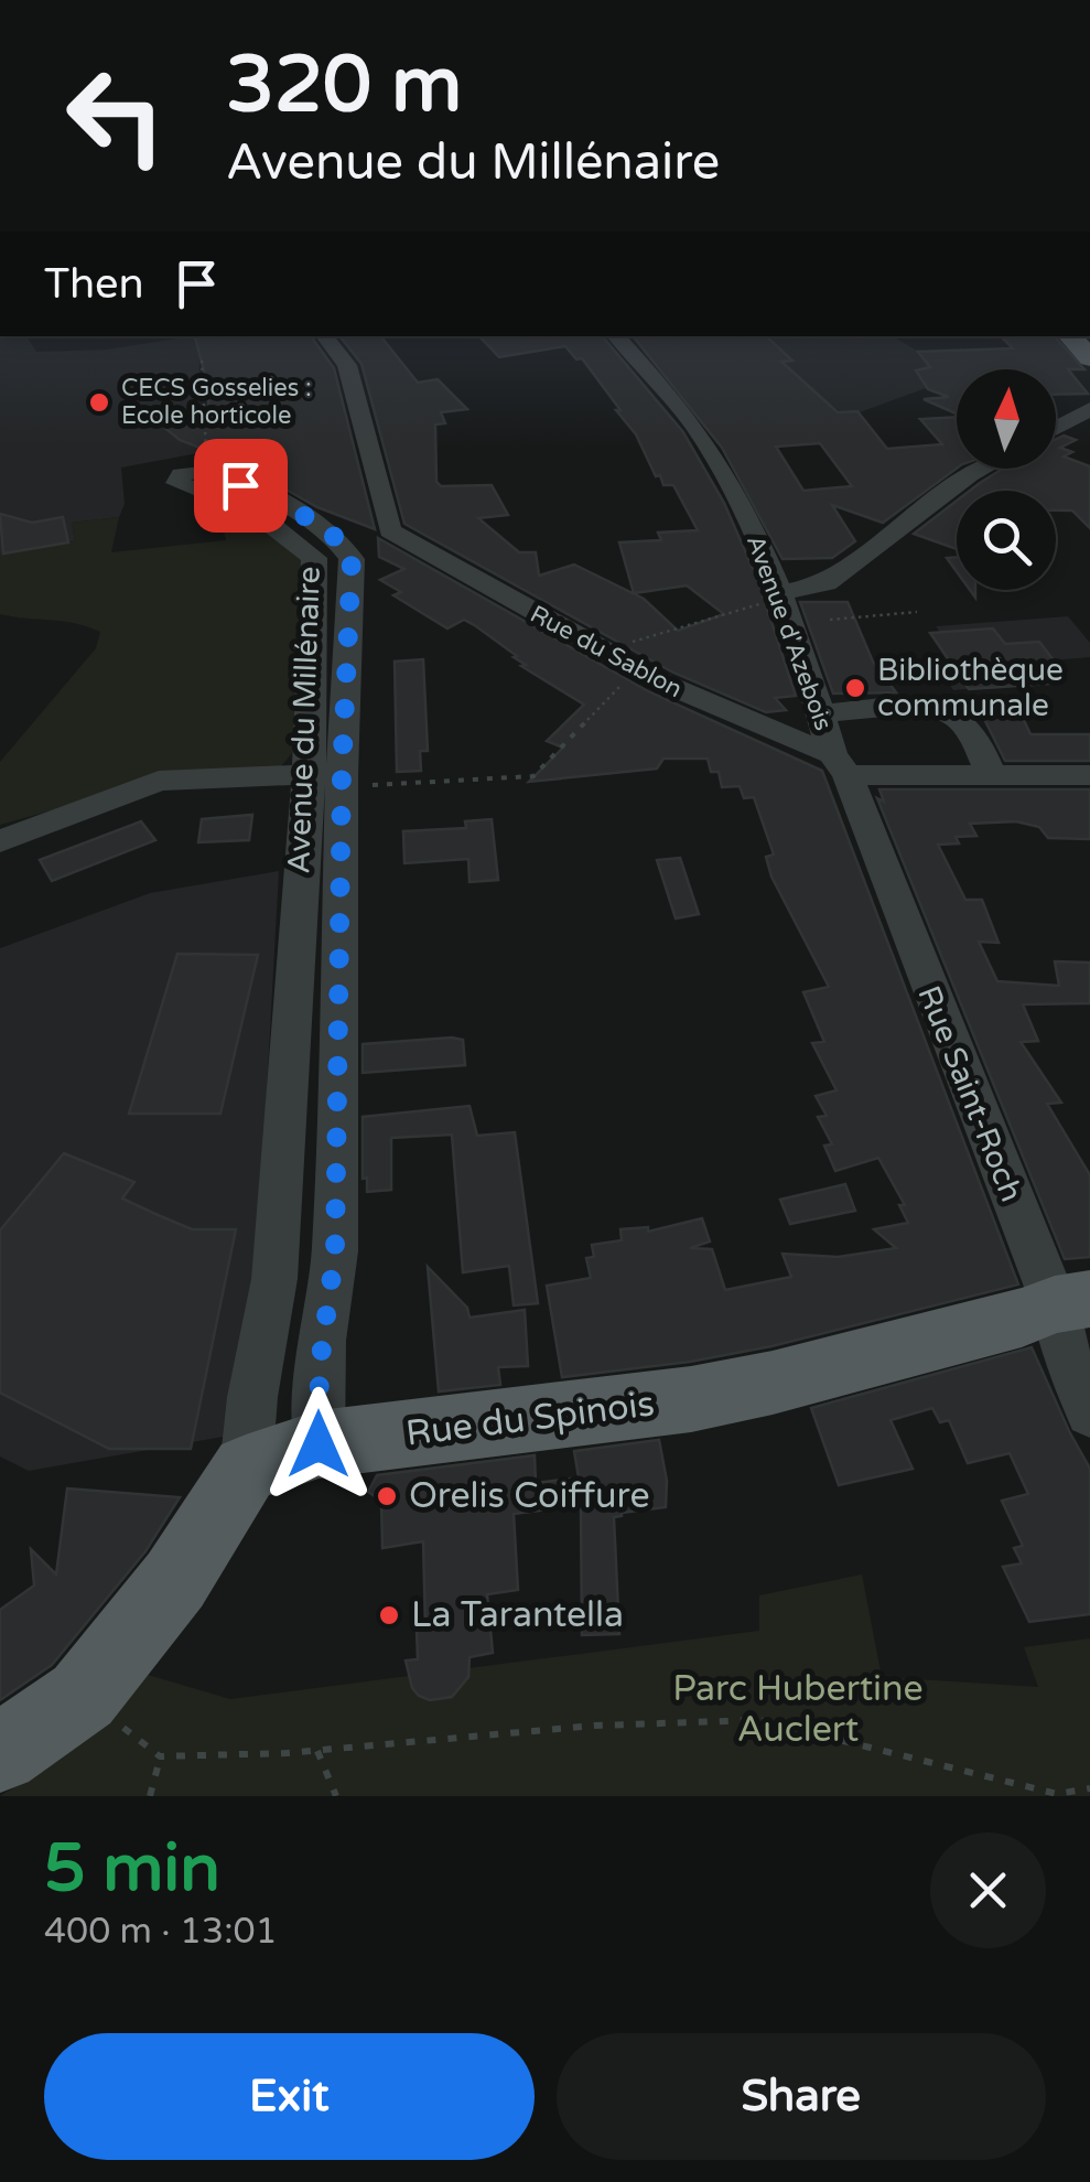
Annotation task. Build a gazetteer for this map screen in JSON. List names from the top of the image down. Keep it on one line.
{"streets":{"main road":["Rue du Spinois"],"street":["Avenue d'Azebois","Rue du Sablon","Avenue du Millénaire","Rue Saint-Roch"]},"crossings":[["Avenue d'Azebois","Rue du Sablon"],["Avenue d'Azebois","Rue Saint-Roch"],["Rue du Sablon","Avenue du Millénaire"],["Rue du Sablon","Rue Saint-Roch"],["Avenue du Millénaire","Rue du Spinois"],["Rue Saint-Roch","Rue du Spinois"]],"parks":["Parc Hubertine Auclert"],"places":["CECS Gosselies : Ecole horticole","Bibliothèque communale","Orelis Coiffure","La Tarantella"],"north":"top","page":{"turn":["320 m","Avenue du Millénaire"],"then":"Then","heading":["5 min","400 m · 13:01"],"buttons":["Exit","Share"]}}
